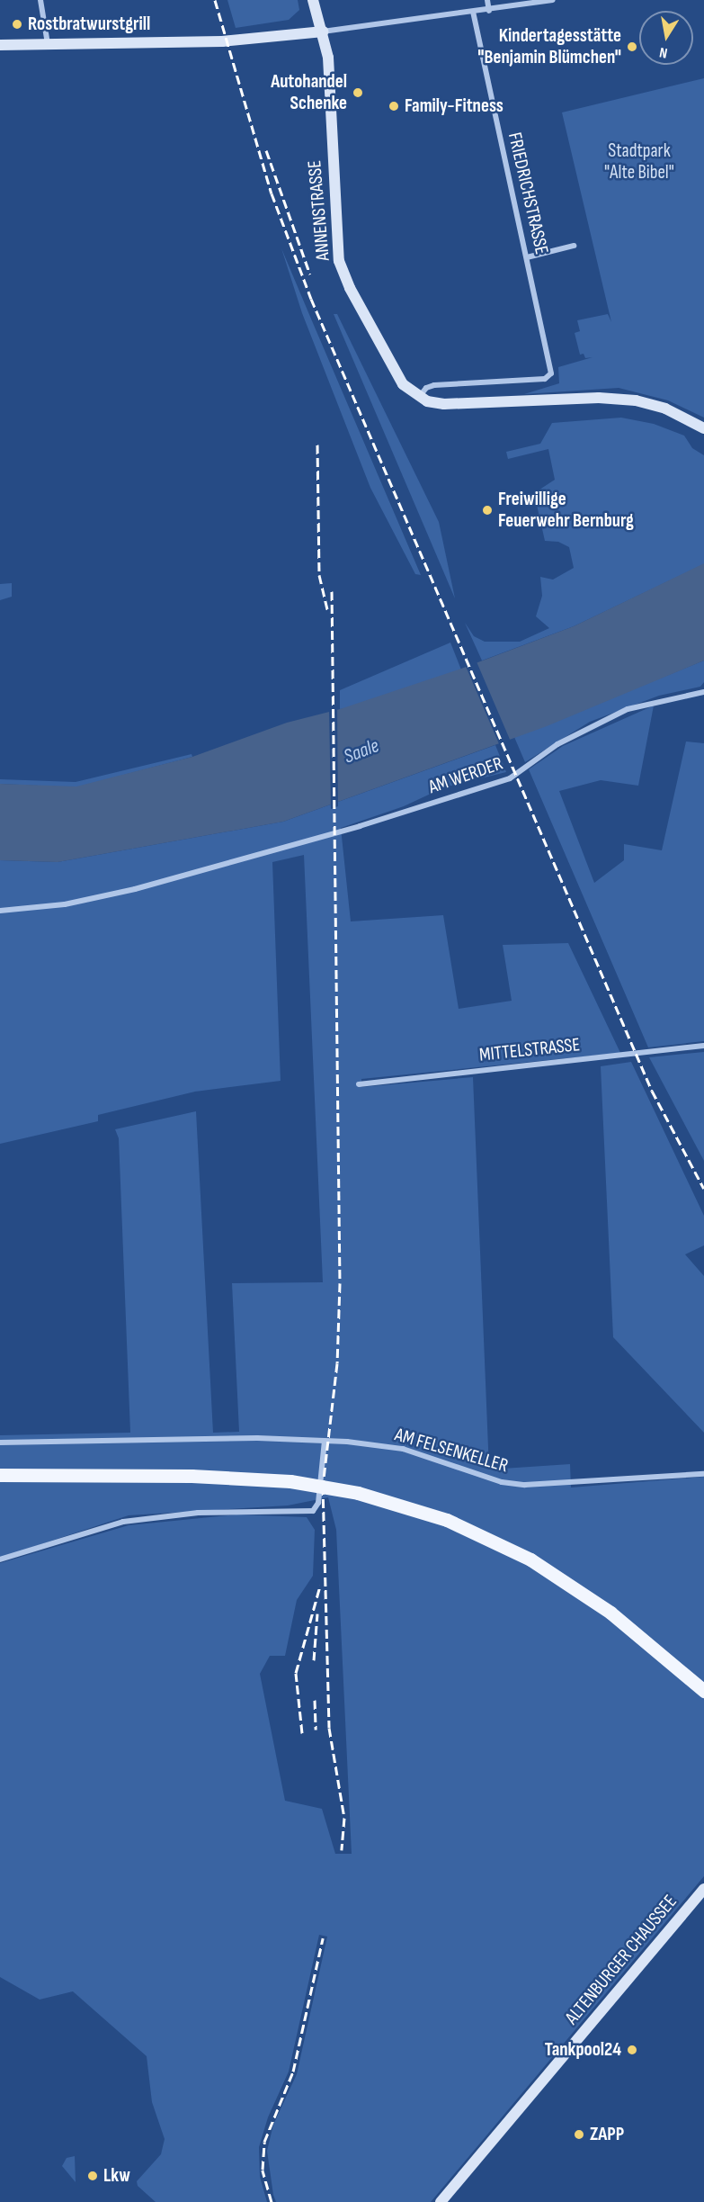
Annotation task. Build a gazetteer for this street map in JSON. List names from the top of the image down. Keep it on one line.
{"streets":{"main road":["ANNENSTRASSE","ALTENBURGER CHAUSSEE"],"street":["FRIEDRICHSTRASSE","AM WERDER","MITTELSTRASSE","AM FELSENKELLER"]},"crossings":[["FRIEDRICHSTRASSE","ANNENSTRASSE"]],"water":["Saale"],"parks":["Stadtpark \"Alte Bibel\""],"places":["Rostbratwurstgrill","Kindertagesstätte \"Benjamin Blümchen\"","Autohandel Schenke","Family-Fitness","Freiwillige Feuerwehr Bernburg","Tankpool24","ZAPP","Lkw"],"north":"bottom"}
